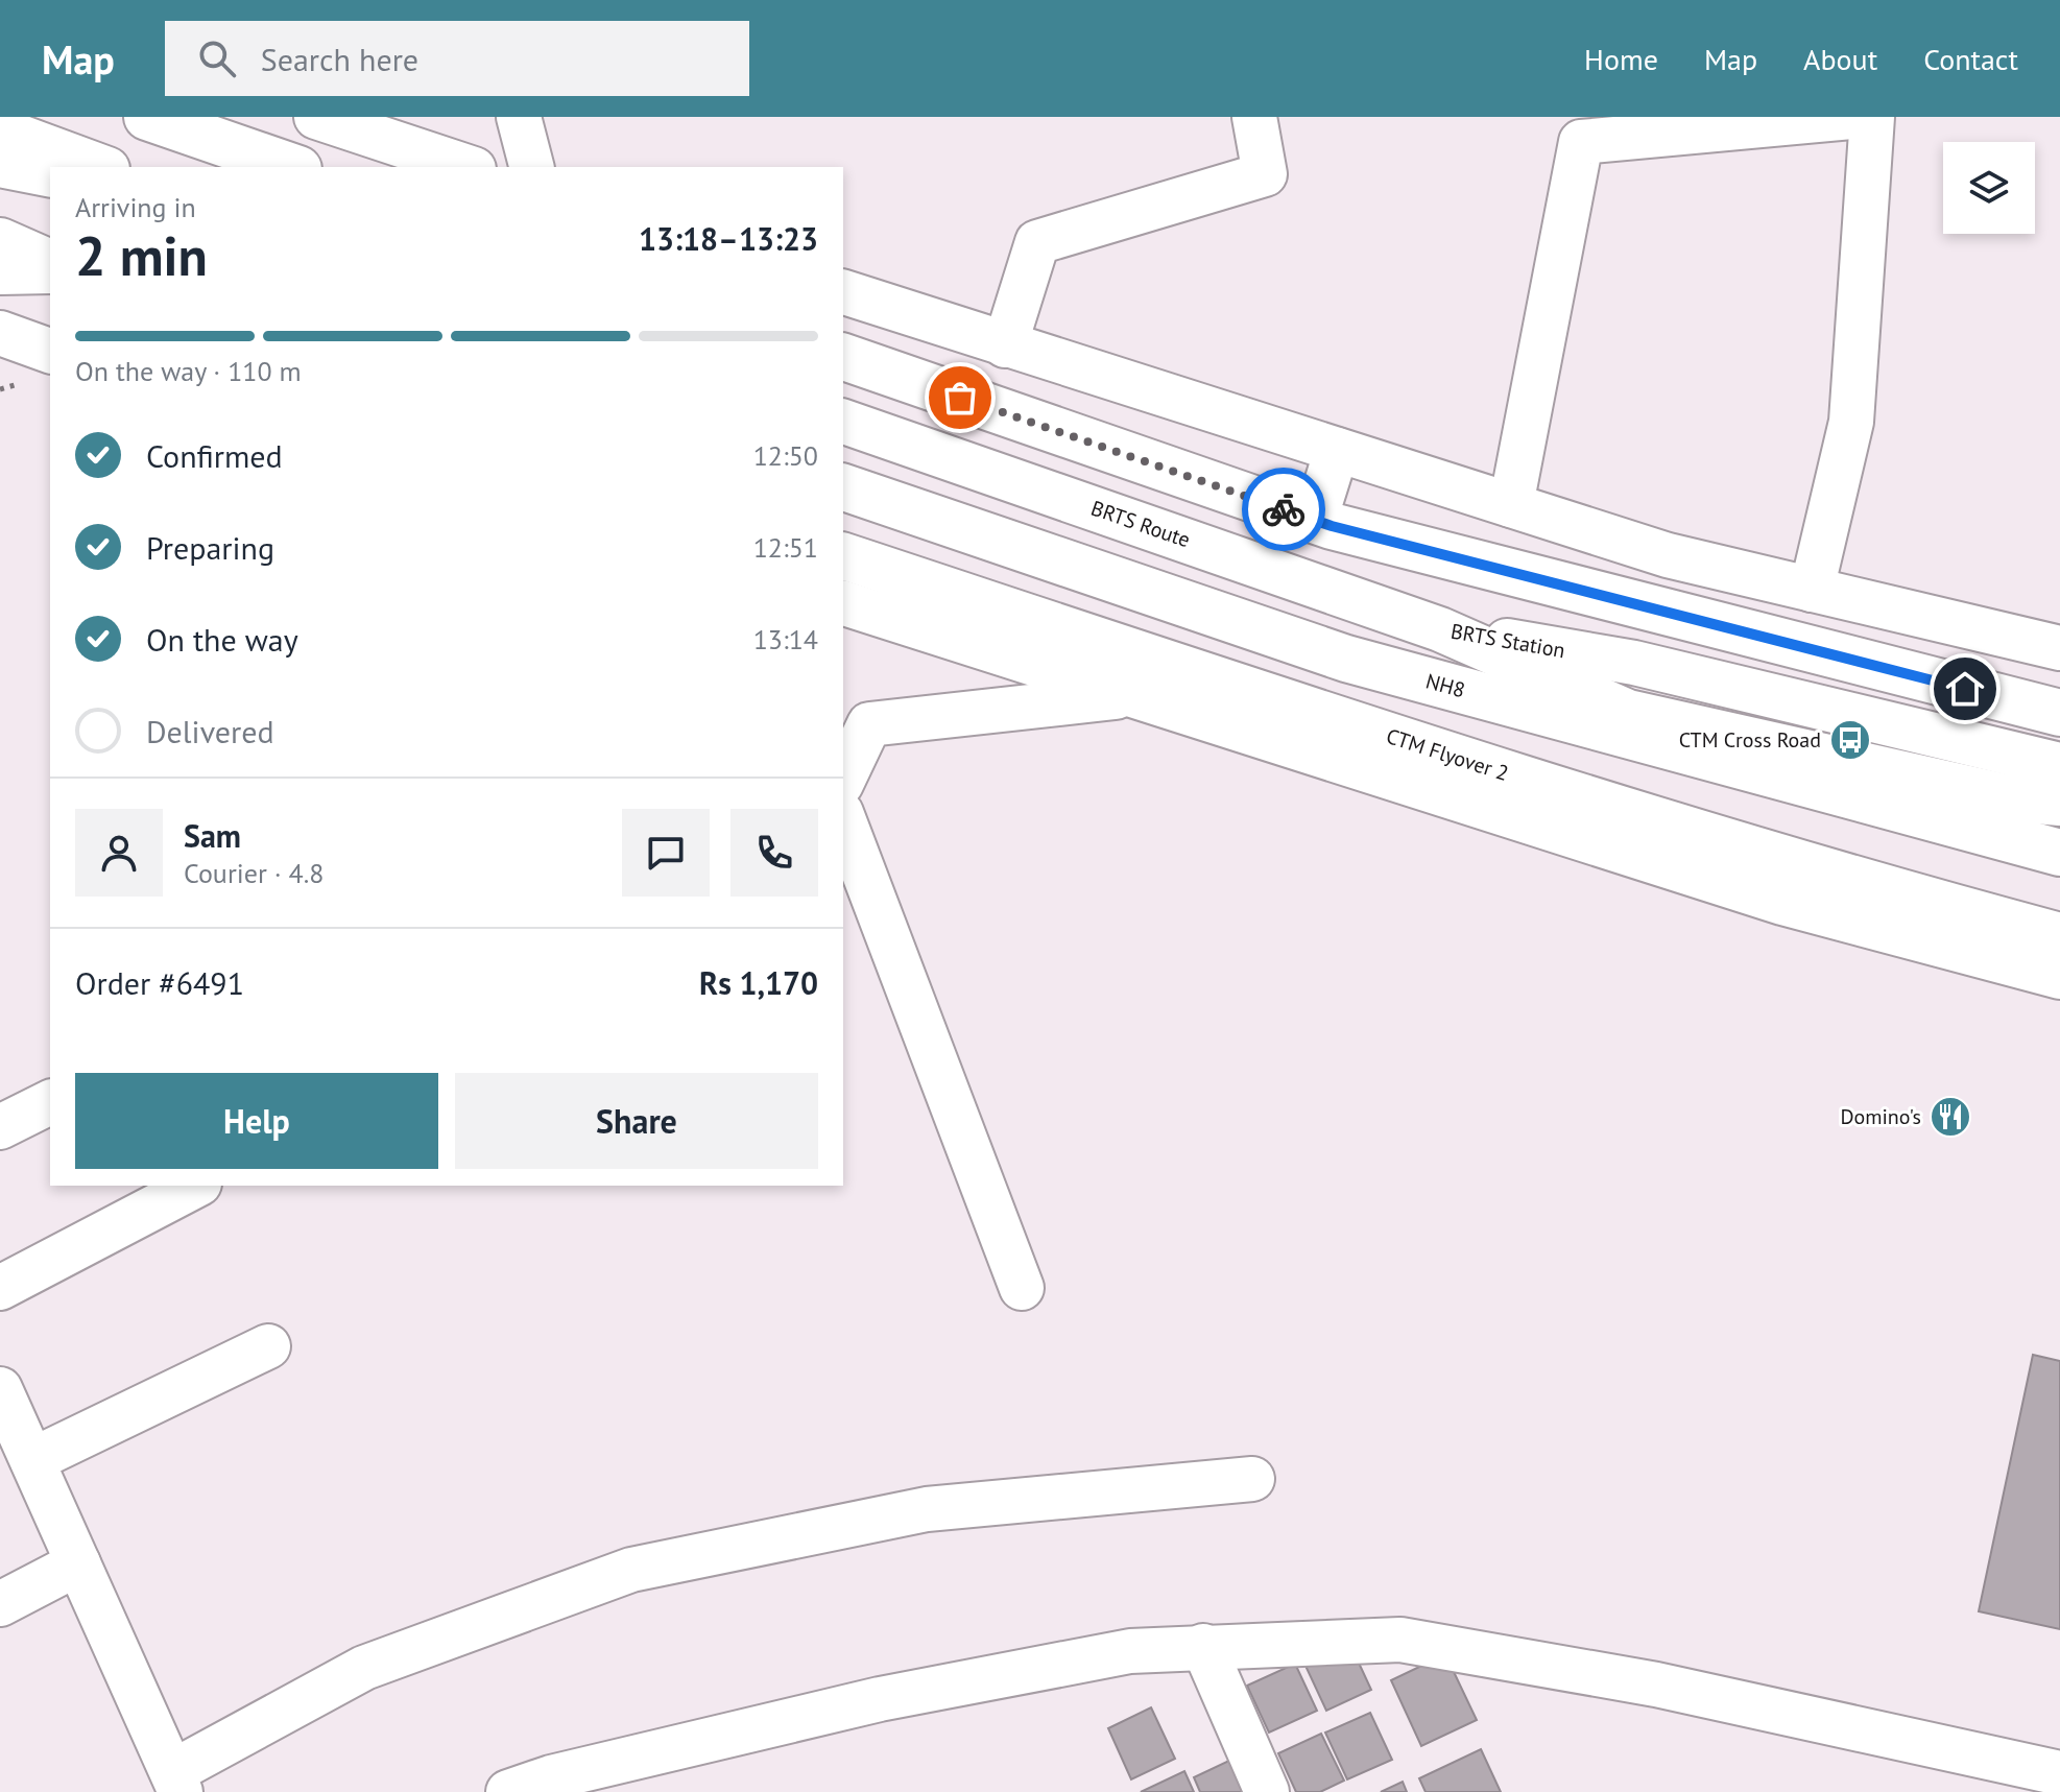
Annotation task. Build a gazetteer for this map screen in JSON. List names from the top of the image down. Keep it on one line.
{"streets":{"main road":["NH8","CTM Flyover 2"],"street":["BRTS Route","BRTS Station"]},"crossings":[["BRTS Route","BRTS Station"]],"places":{"bus stop":["CTM Cross Road"],"restaurant":["Domino's"]},"page":{"header":"Map","search":"Search here","nav":["Home","Map","About","Contact"],"heading":["2 min","Arriving in","13:18–13:23"],"panel":["Sam","Courier · 4.8","Order #6491","Rs 1,170"],"bar":"On the way · 110 m","list":[["Confirmed","12:50"],["Preparing","12:51"],["On the way","13:14"],"Delivered"],"buttons":["Help","Share"]}}
